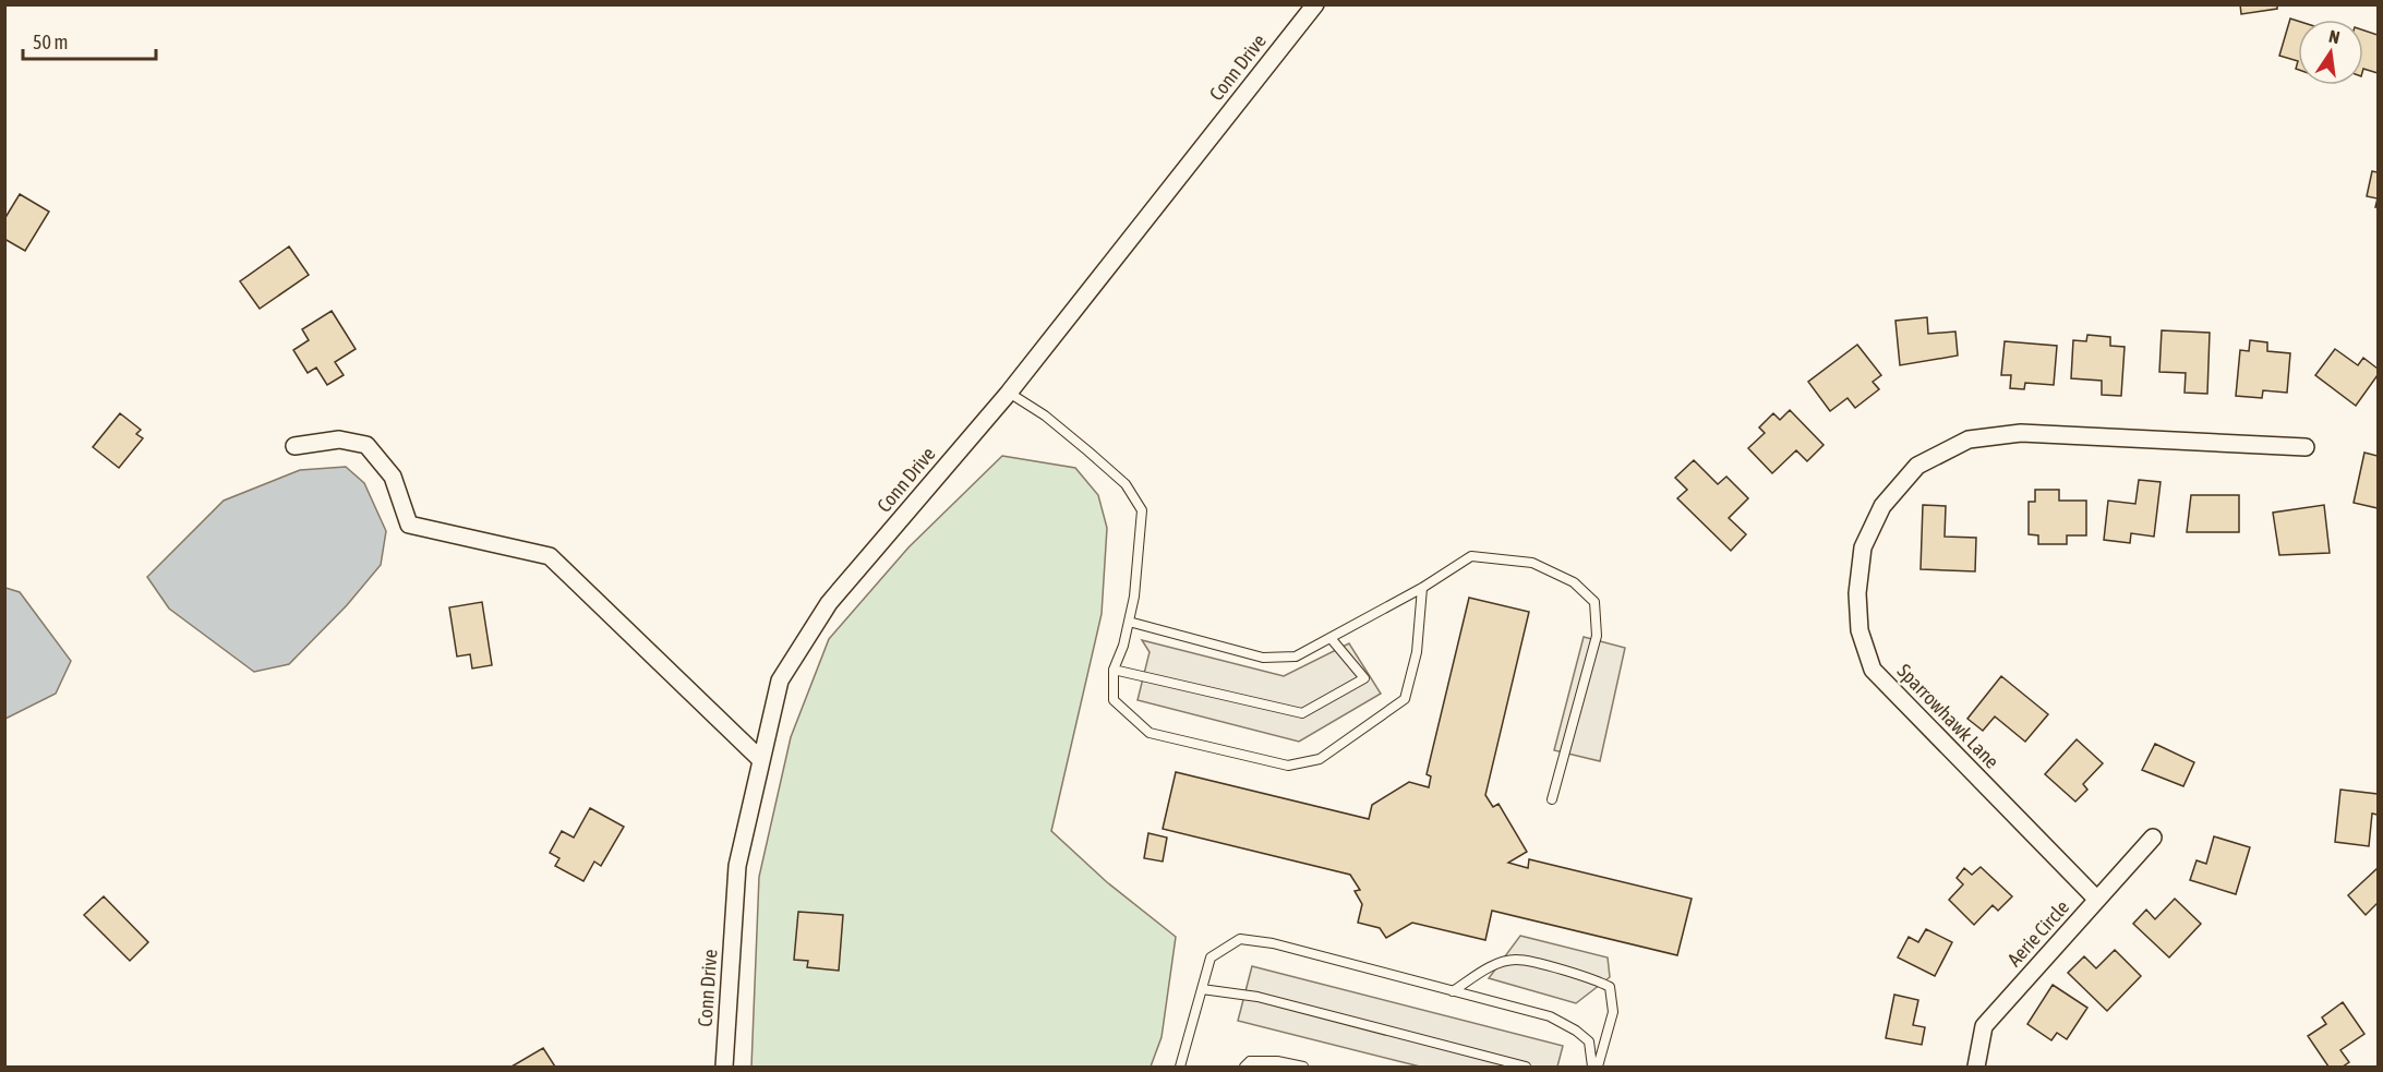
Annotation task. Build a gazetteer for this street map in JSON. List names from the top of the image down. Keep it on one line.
{"streets":{"street":["Conn Drive","Sparrowhawk Lane","Aerie Circle"]},"crossings":[["Sparrowhawk Lane","Aerie Circle"]],"scale_bar":"50 m","north":"top"}
